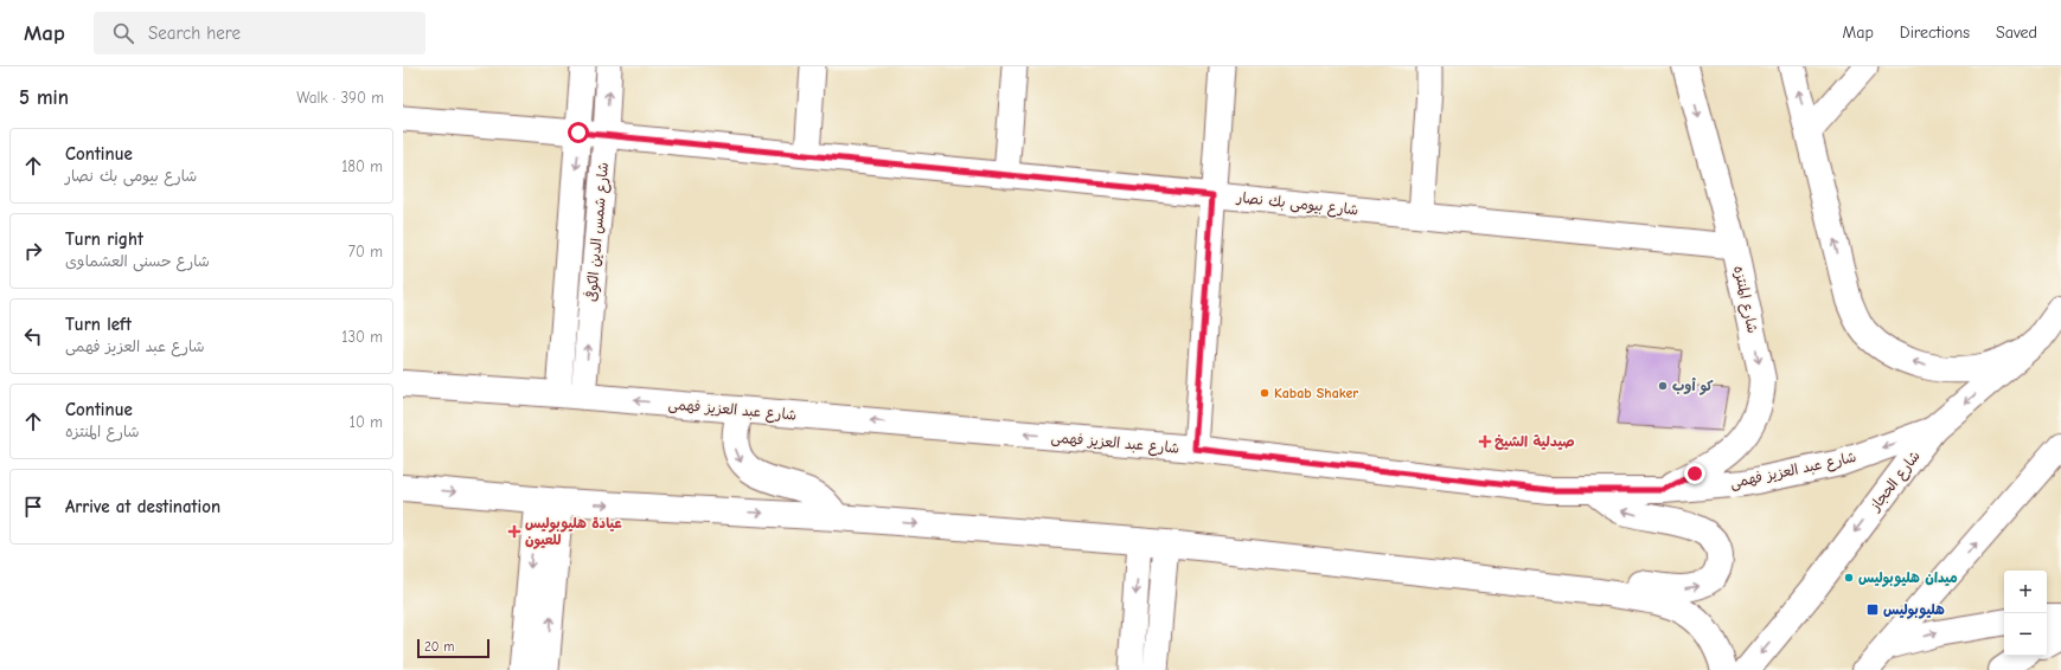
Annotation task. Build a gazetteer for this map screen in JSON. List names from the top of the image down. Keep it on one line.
{"streets":{"main road":["شارع المنتزه","شارع عبد العزيز فهمى","شارع الحجاز"],"street":["شارع بيومى بك نصار","شارع شمس الدين الكوفى"]},"crossings":[["شارع بيومى بك نصار","شارع شمس الدين الكوفى"],["شارع بيومى بك نصار","شارع المنتزه"],["شارع شمس الدين الكوفى","شارع عبد العزيز فهمى"],["شارع المنتزه","شارع عبد العزيز فهمى"],["شارع عبد العزيز فهمى","شارع الحجاز"]],"one_way":["شارع المنتزه"],"places":{"other":["كو أوب","Kabab Shaker","ميدان هليوبوليس"],"health":["صيدلية الشيخ","عيادة هليوبوليس للعيون"],"transit":["هليوبوليس"]},"scale_bar":"20 m","page":{"header":"Map","search":"Search here","nav":["Map","Directions","Saved"],"heading":["5 min","Walk · 390 m"],"list":[["Continue","شارع بيومى بك نصار","180 m"],["Turn right","شارع حسنى العشماوى","70 m"],["Turn left","شارع عبد العزيز فهمى","130 m"],["Continue","شارع المنتزه","10 m"],"Arrive at destination"],"map_buttons":["+","−"],"scale":"20 m"}}
